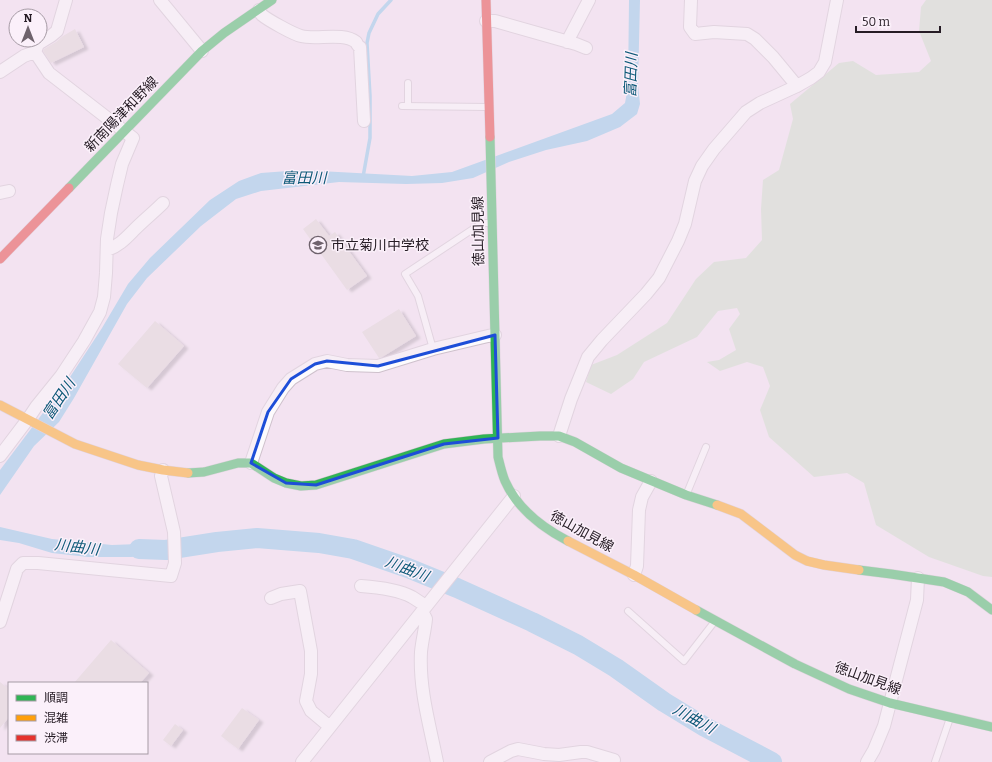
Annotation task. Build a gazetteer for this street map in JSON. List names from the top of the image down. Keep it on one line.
{"streets":{"street":["新南陽津和野線","徳山加見線"]},"water":["富田川","川曲川"],"places":{"school or university":["市立菊川中学校"]},"legend":["順調","混雑","渋滞"],"scale_bar":"50 m","north":"top"}
